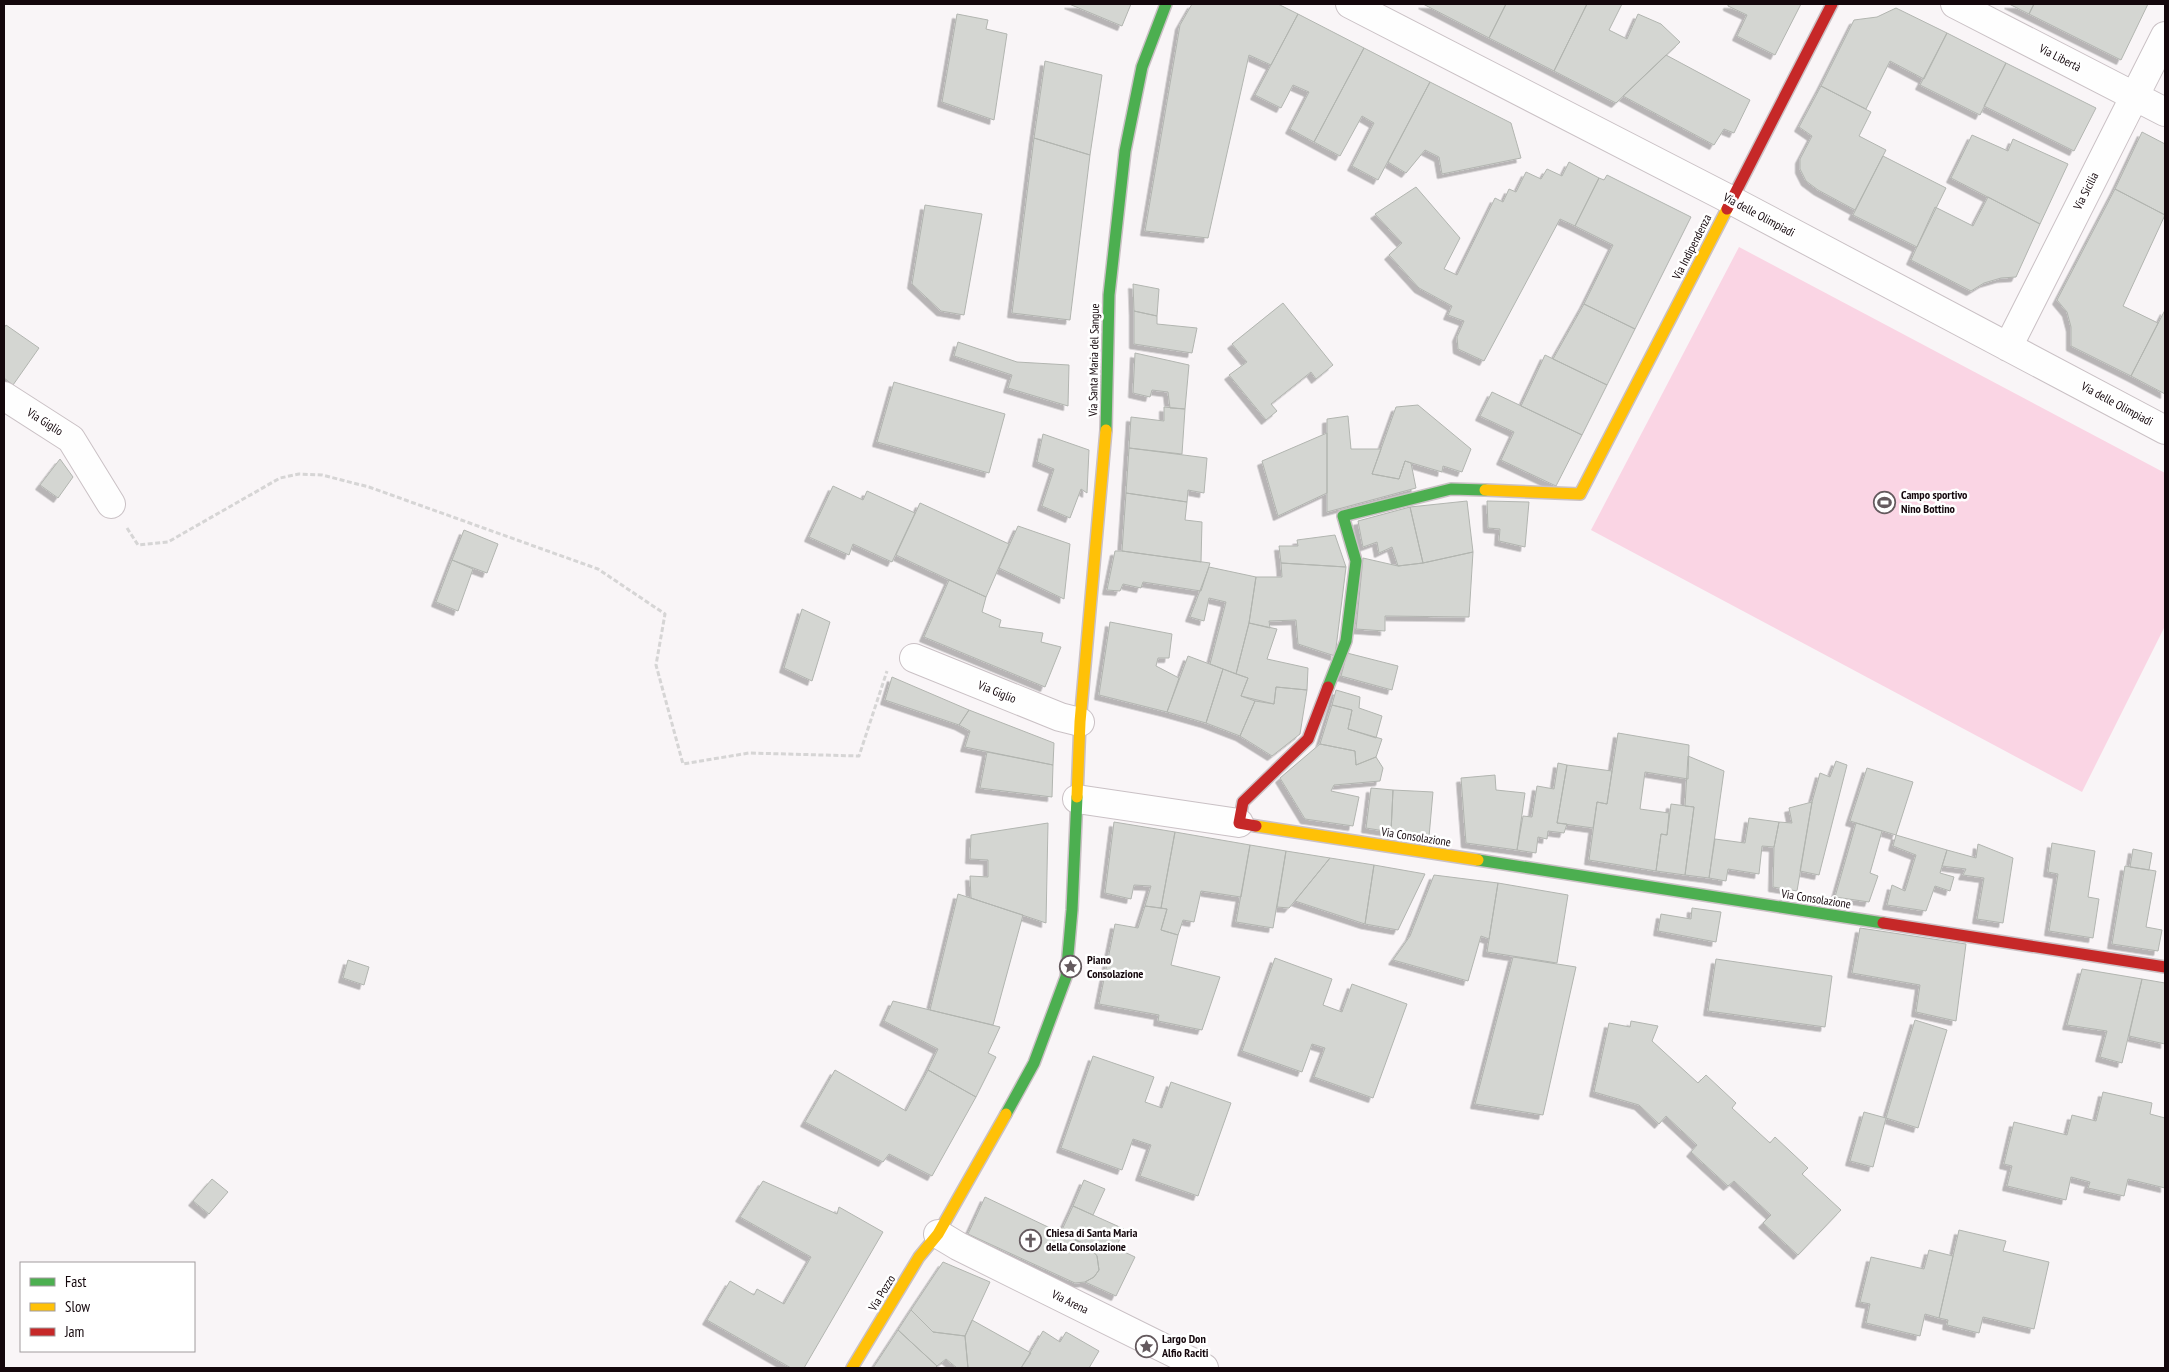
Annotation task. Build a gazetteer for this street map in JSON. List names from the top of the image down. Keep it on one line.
{"streets":{"street":["Via Libertà","Via Sicilia","Via delle Olimpiadi","Via Indipendenza","Via Santa Maria del Sangue","Via Giglio","Via Consolazione","Via Pozzo","Via Arena"]},"crossings":[["Via Libertà","Via Sicilia"],["Via Sicilia","Via delle Olimpiadi"],["Via delle Olimpiadi","Via Indipendenza"],["Via Indipendenza","Via Consolazione"],["Via Santa Maria del Sangue","Via Giglio"],["Via Santa Maria del Sangue","Via Pozzo"],["Via Pozzo","Via Arena"]],"places":{"sports":["Campo sportivo Nino Bottino"],"place":["Piano Consolazione","Largo Don Alfio Raciti"],"church":["Chiesa di Santa Maria della Consolazione"]},"legend":["Fast","Slow","Jam"]}
